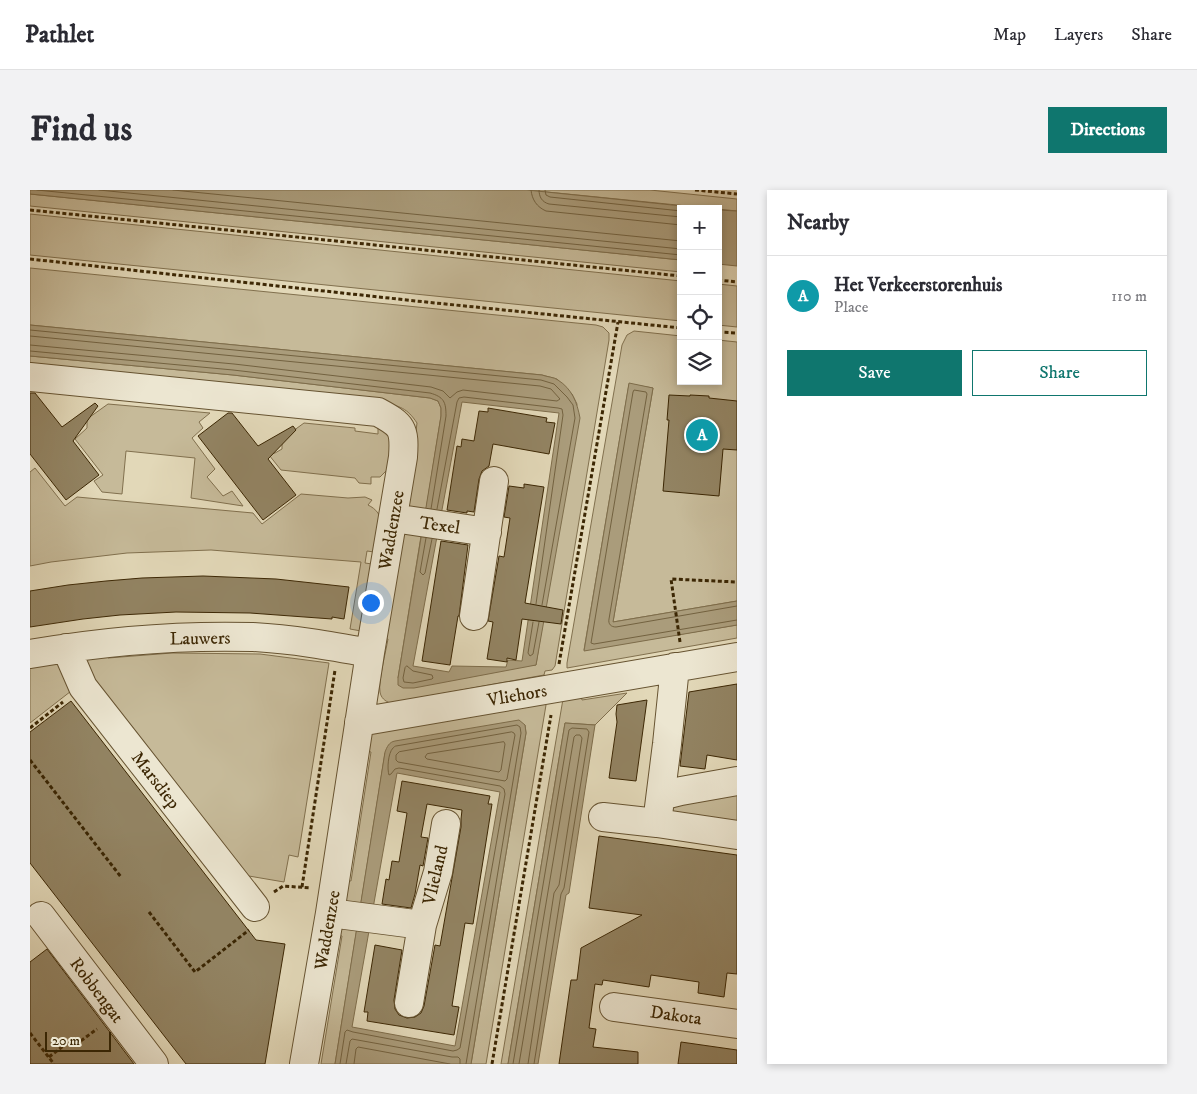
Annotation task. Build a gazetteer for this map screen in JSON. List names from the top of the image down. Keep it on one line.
{"streets":{"street":["Texel","Waddenzee","Lauwers","Vliehors","Marsdiep","Vlieland","Robbengat","Dakota"]},"crossings":[["Texel","Waddenzee"],["Waddenzee","Lauwers"],["Waddenzee","Vliehors"],["Waddenzee","Vlieland"],["Lauwers","Marsdiep"]],"scale_bar":"20 m","page":{"header":"Pathlet","nav":["Map","Layers","Share"],"buttons":["Directions",["Save","Share"]],"title":"Find us","heading":"Nearby","map_buttons":["+","−"],"list":[{"mark":"A","name":"Het Verkeerstorenhuis","note":"Place","value":"110 m"}],"pins":"A","scale":"20 m"}}
